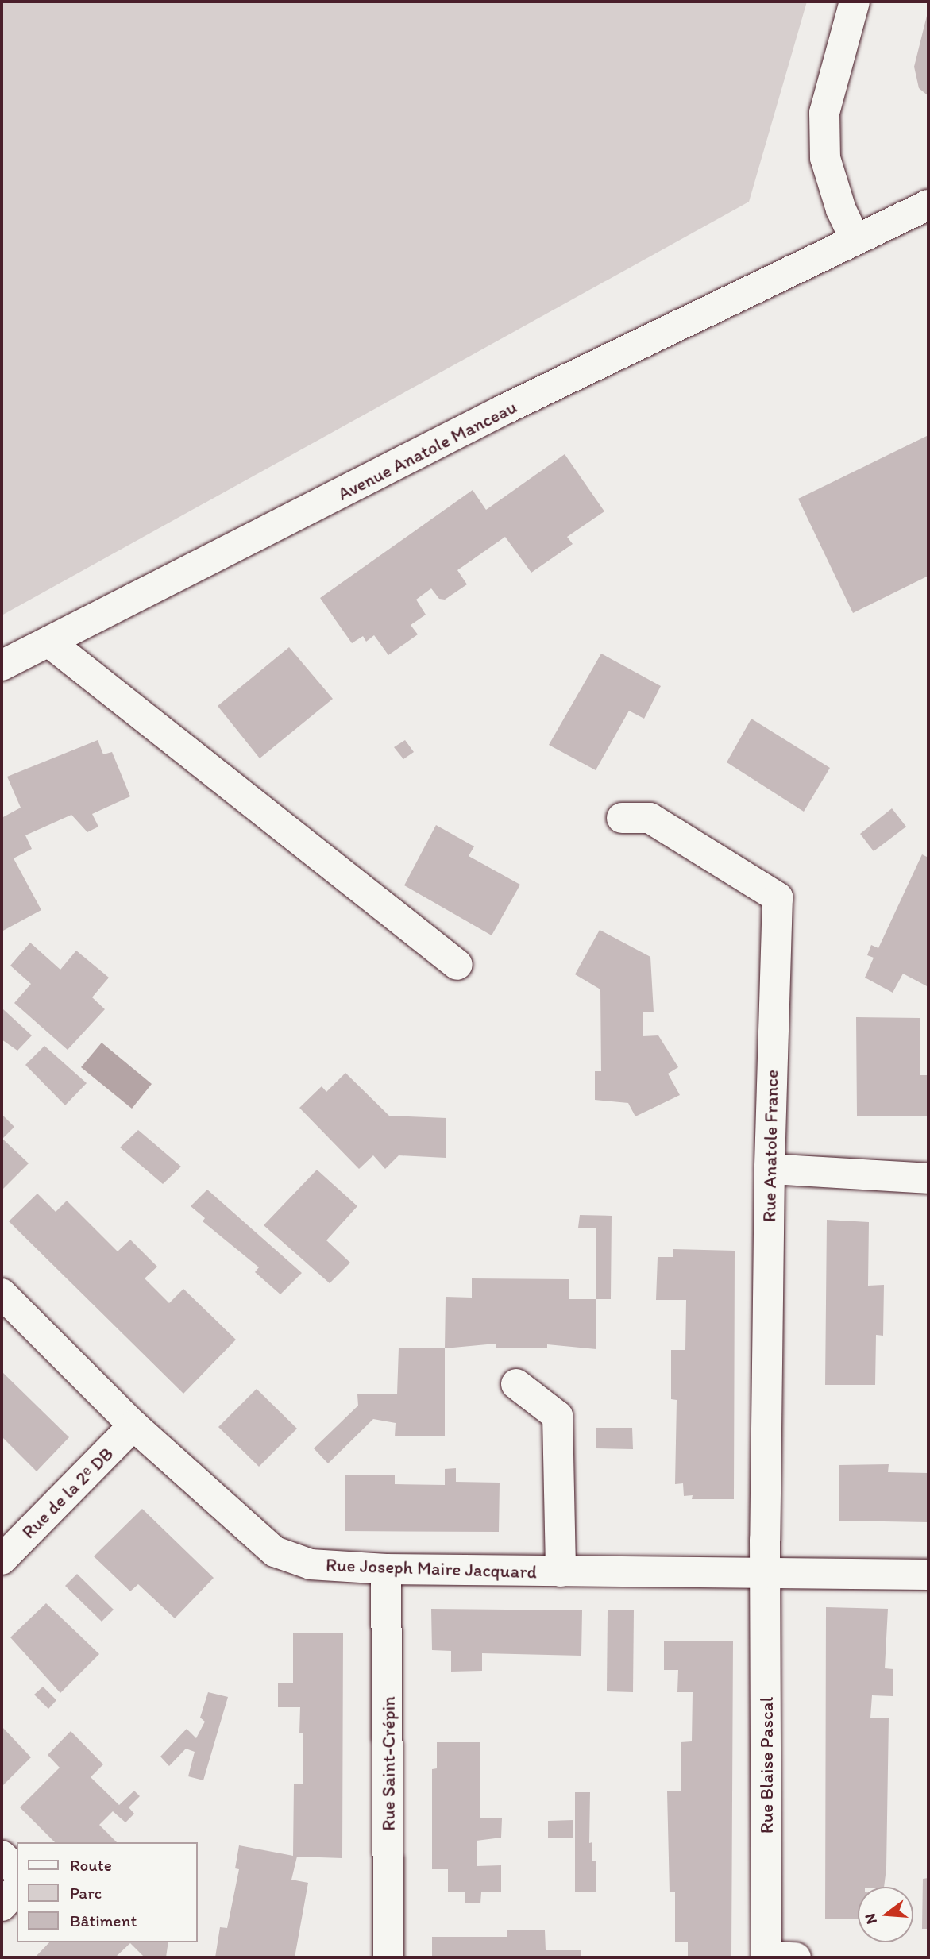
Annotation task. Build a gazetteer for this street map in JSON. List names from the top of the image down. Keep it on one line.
{"streets":{"street":["Avenue Anatole Manceau","Rue Anatole France","Rue de la 2ᵉ DB","Rue Joseph Maire Jacquard","Rue Saint-Crépin","Rue Blaise Pascal"]},"crossings":[["Rue Anatole France","Rue Joseph Maire Jacquard"],["Rue Anatole France","Rue Blaise Pascal"],["Rue de la 2ᵉ DB","Rue Joseph Maire Jacquard"],["Rue Joseph Maire Jacquard","Rue Saint-Crépin"],["Rue Joseph Maire Jacquard","Rue Blaise Pascal"]],"legend":["Route","Parc","Bâtiment"],"north":"left"}
